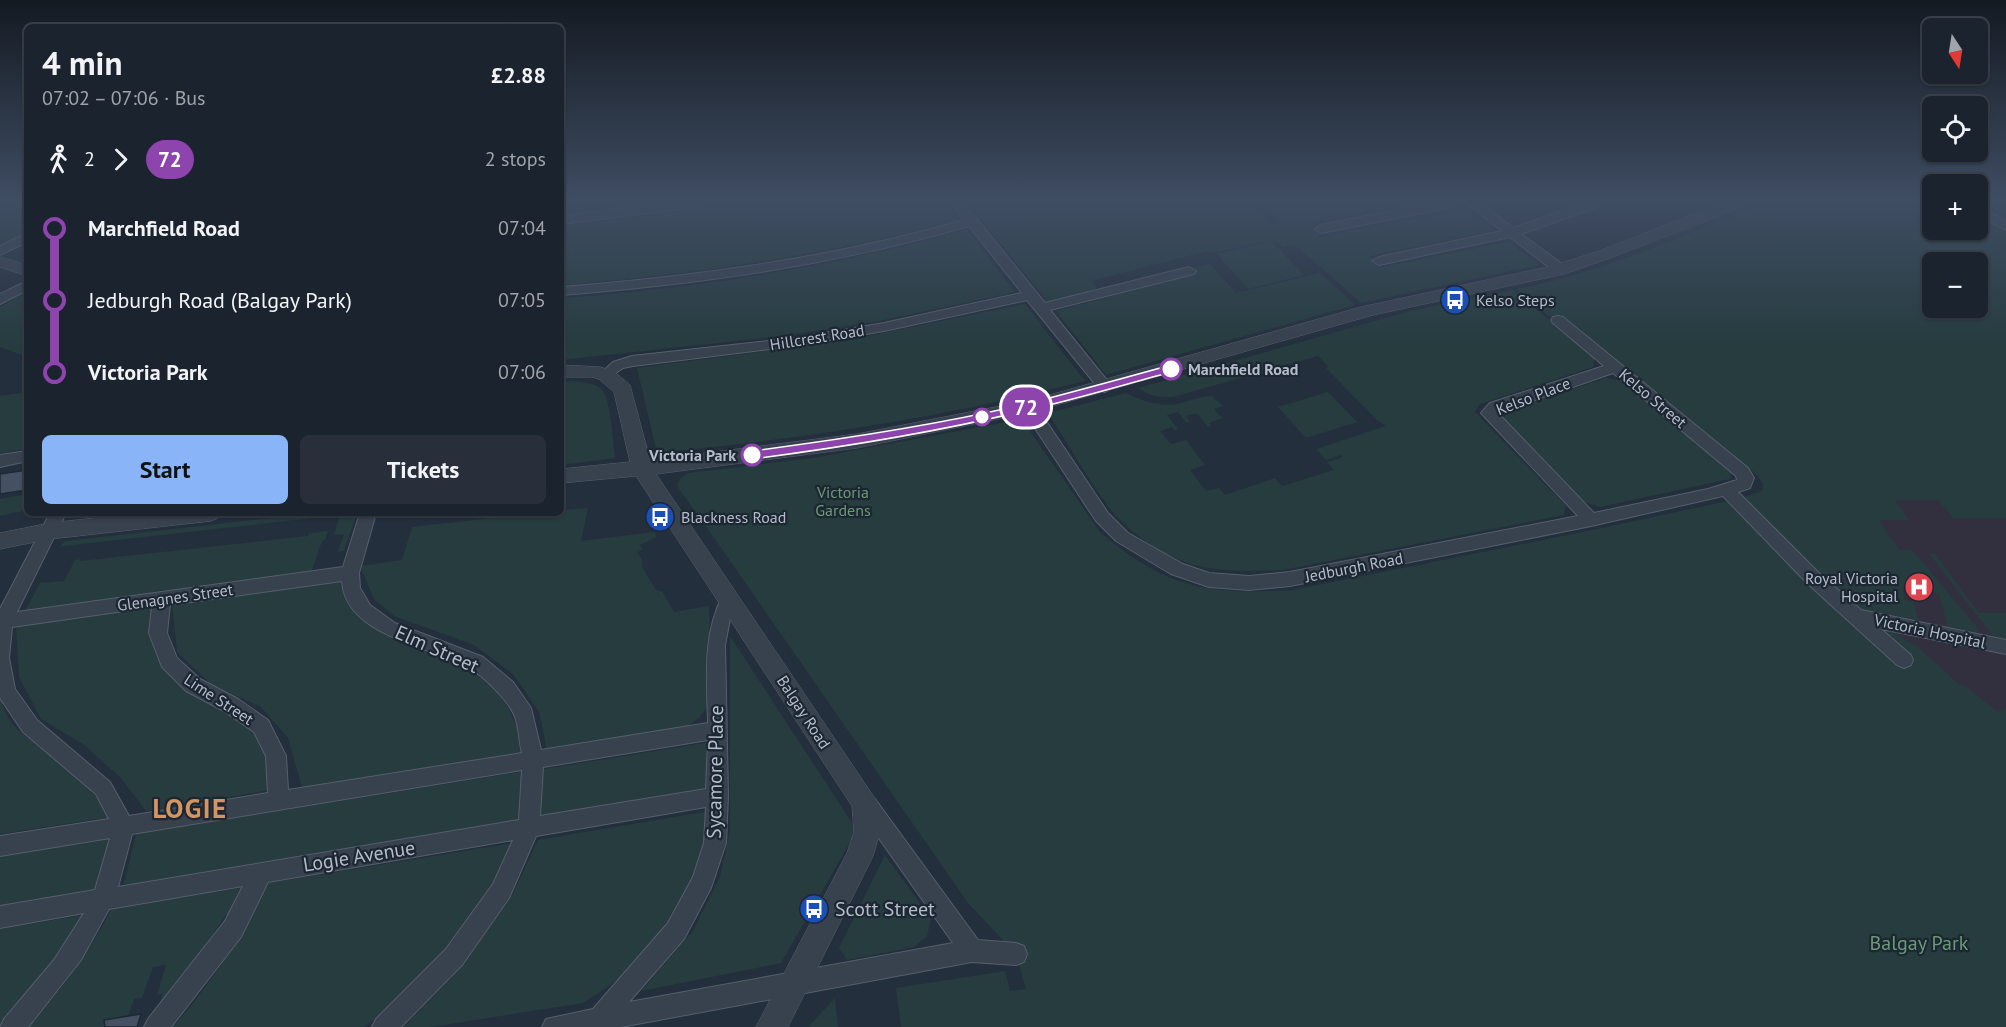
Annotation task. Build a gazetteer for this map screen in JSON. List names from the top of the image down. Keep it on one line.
{"streets":{"street":["Hillcrest Road","Kelso Place","Kelso Street","Jedburgh Road","Glenagnes Street","Victoria Hospital","Elm Street","Lime Street","Balgay Road","Sycamore Place","Logie Avenue"]},"crossings":[["Kelso Place","Kelso Street"],["Kelso Place","Jedburgh Road"],["Kelso Street","Jedburgh Road"],["Glenagnes Street","Elm Street"],["Glenagnes Street","Lime Street"],["Elm Street","Logie Avenue"],["Balgay Road","Sycamore Place"],["Sycamore Place","Logie Avenue"]],"districts":["LOGIE"],"parks":["Victoria Gardens","Balgay Park"],"places":{"bus stop":["Kelso Steps","Blackness Road","Scott Street"],"other":["Marchfield Road","Victoria Park"],"hospital":["Royal Victoria Hospital"]},"lines":["bus line 72"],"north":"bottom","page":{"on_map":"72","map_buttons":["+","−"],"heading":["4 min","07:02 – 07:06 · Bus","£2.88"],"legs":["2","72","2 stops"],"list":[{"name":"Marchfield Road","value":"07:04"},{"name":"Jedburgh Road (Balgay Park)","value":"07:05"},{"name":"Victoria Park","value":"07:06"}],"buttons":["Start","Tickets"]}}
